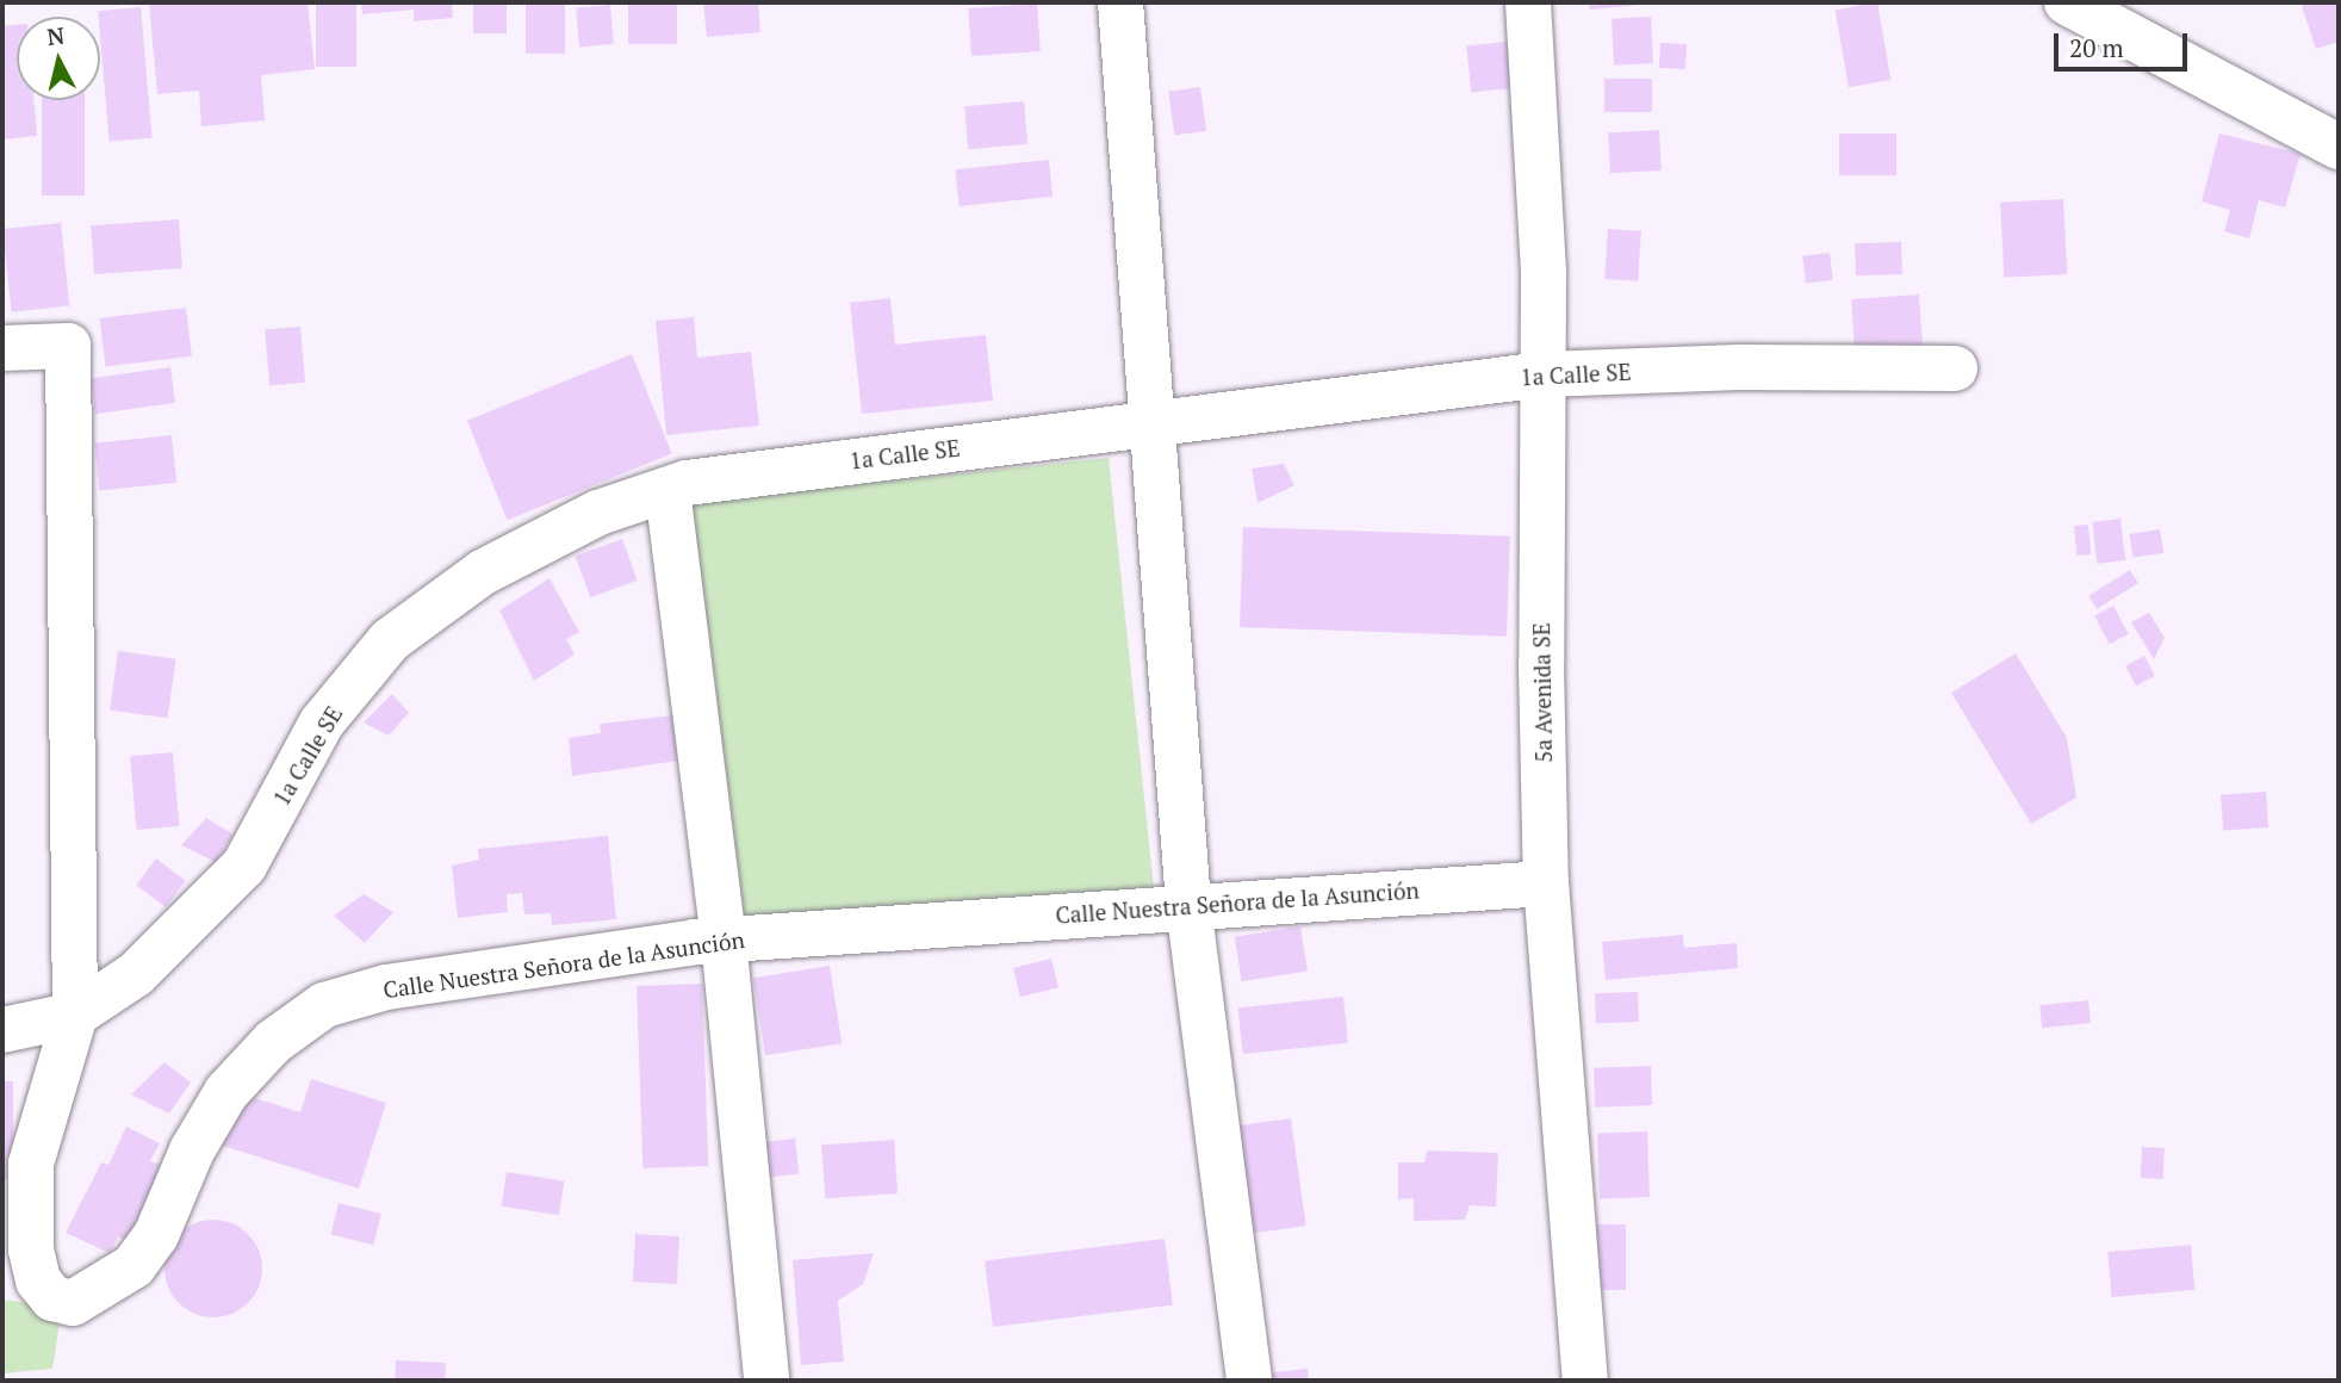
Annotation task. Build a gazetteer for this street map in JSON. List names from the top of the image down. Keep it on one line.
{"streets":{"street":["1a Calle SE","5a Avenida SE","Calle Nuestra Señora de la Asunción"]},"crossings":[["1a Calle SE","5a Avenida SE"],["1a Calle SE","Calle Nuestra Señora de la Asunción"],["5a Avenida SE","Calle Nuestra Señora de la Asunción"]],"scale_bar":"20 m","north":"top"}
